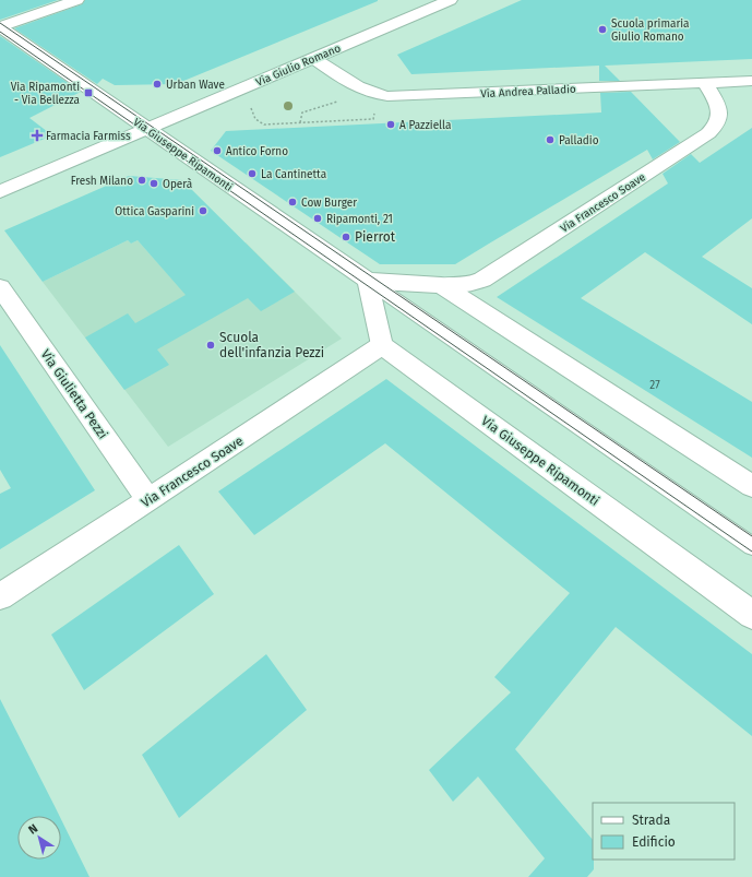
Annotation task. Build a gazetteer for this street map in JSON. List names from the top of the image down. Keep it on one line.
{"streets":{"street":["Via Giulio Romano","Via Andrea Palladio","Via Giuseppe Ripamonti","Via Francesco Soave","Via Giulietta Pezzi"]},"crossings":[["Via Giulio Romano","Via Andrea Palladio"],["Via Giulio Romano","Via Giuseppe Ripamonti"],["Via Andrea Palladio","Via Francesco Soave"],["Via Giuseppe Ripamonti","Via Francesco Soave"],["Via Francesco Soave","Via Giulietta Pezzi"]],"places":{"other":["Scuola primaria Giulio Romano","Urban Wave","A Pazziella","Palladio","Antico Forno","La Cantinetta","Fresh Milano","Operà","Cow Burger","Ottica Gasparini","Ripamonti, 21","Pierrot","Scuola dell'infanzia Pezzi"],"transit":["Via Ripamonti - Via Bellezza"],"health":["Farmacia Farmiss"]},"house_numbers":["27"],"legend":["Strada","Edificio"],"north":"top left"}
